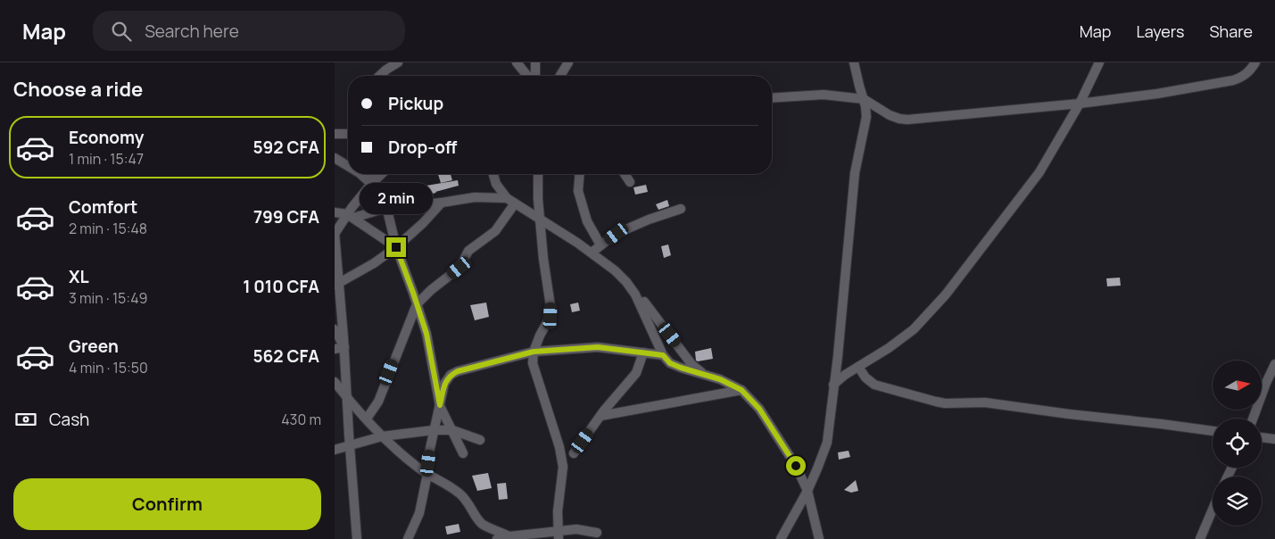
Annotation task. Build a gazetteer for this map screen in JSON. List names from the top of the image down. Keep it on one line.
{"north":"right","page":{"header":"Map","search":"Search here","nav":["Map","Layers","Share"],"heading":"Choose a ride","banner":["Pickup","Drop-off"],"list":[{"name":"Economy","note":"1 min · 15:47","value":"592 CFA"},{"name":"Comfort","note":"2 min · 15:48","value":"799 CFA"},{"name":"XL","note":"3 min · 15:49","value":"1 010 CFA"},{"name":"Green","note":"4 min · 15:50","value":"562 CFA"}],"bubble":"2 min","pay":["Cash","430 m"],"buttons":"Confirm"}}
